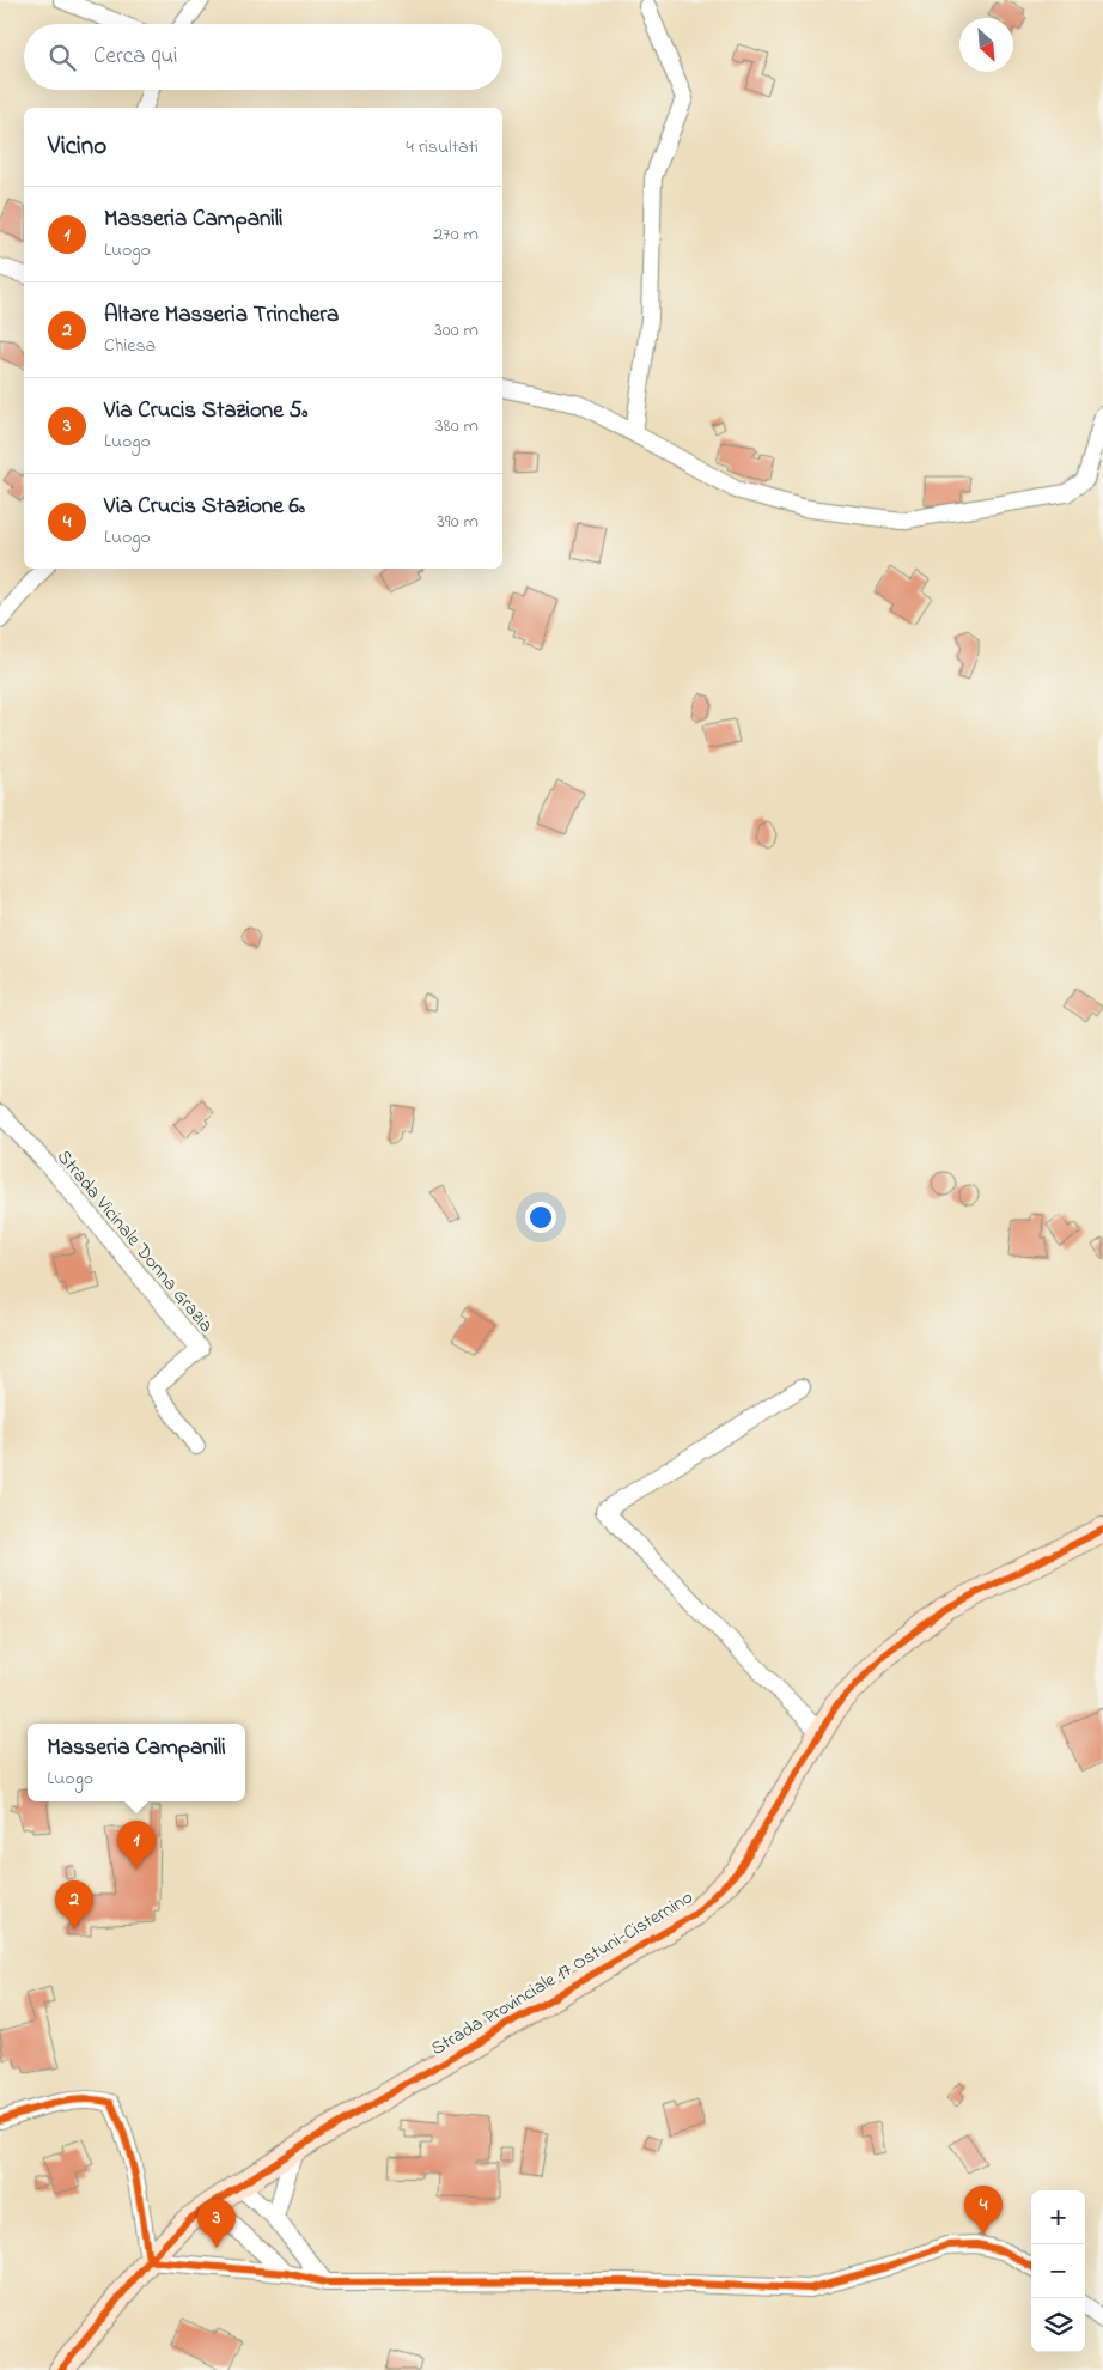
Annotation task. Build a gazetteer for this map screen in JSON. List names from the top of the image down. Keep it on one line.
{"streets":{"main road":["Strada Provinciale 17 Ostuni-Cisternino"],"street":["Strada Vicinale Donna Grazia"]},"north":"bottom right","page":{"search":"Cerca qui","heading":["Vicino","4 risultati"],"list":[{"mark":"1","name":"Masseria Campanili","note":"Luogo","value":"270 m"},{"mark":"2","name":"Altare Masseria Trinchera","note":"Chiesa","value":"300 m"},{"mark":"3","name":"Via Crucis Stazione 5ª","note":"Luogo","value":"380 m"},{"mark":"4","name":"Via Crucis Stazione 6ª","note":"Luogo","value":"390 m"}],"popup":["Masseria Campanili","Luogo"],"pins":["1","2","4","3"],"map_buttons":["+","−"]}}
